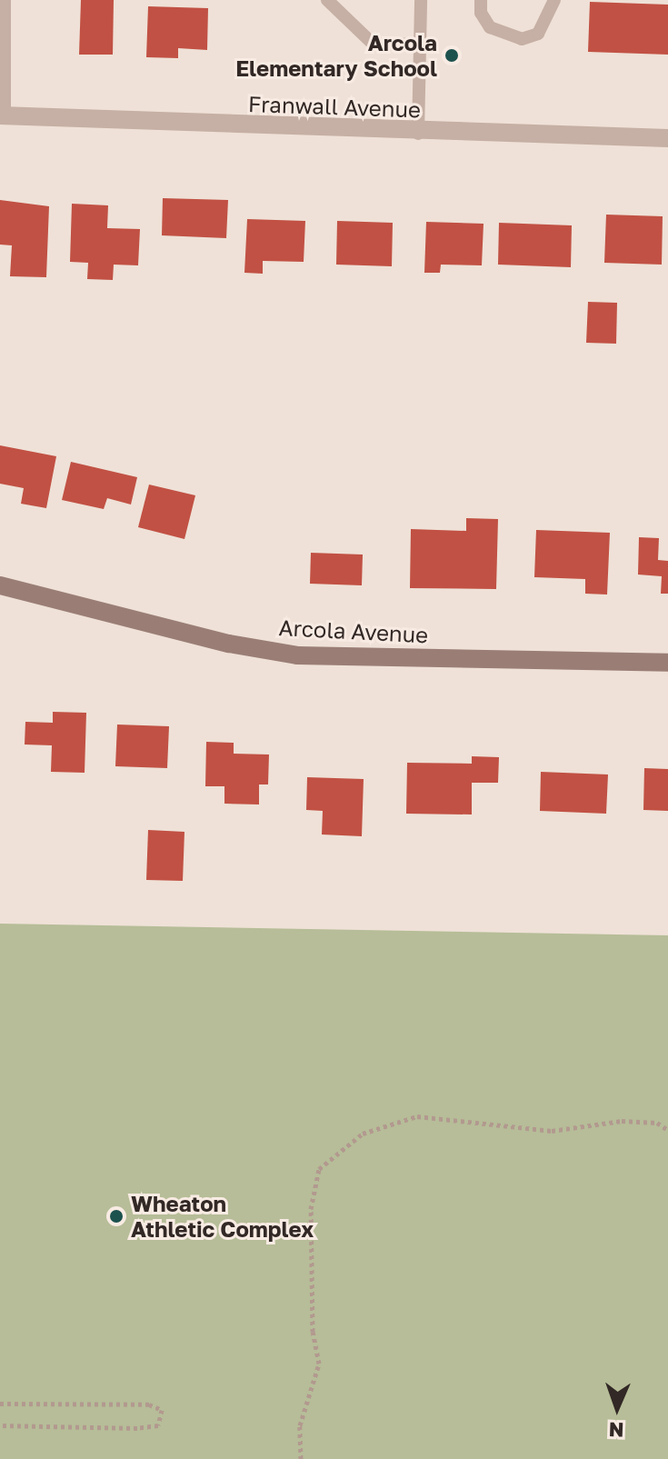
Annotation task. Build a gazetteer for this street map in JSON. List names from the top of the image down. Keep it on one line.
{"streets":{"street":["Franwall Avenue","Arcola Avenue"]},"places":["Arcola Elementary School","Wheaton Athletic Complex"],"north":"bottom"}
